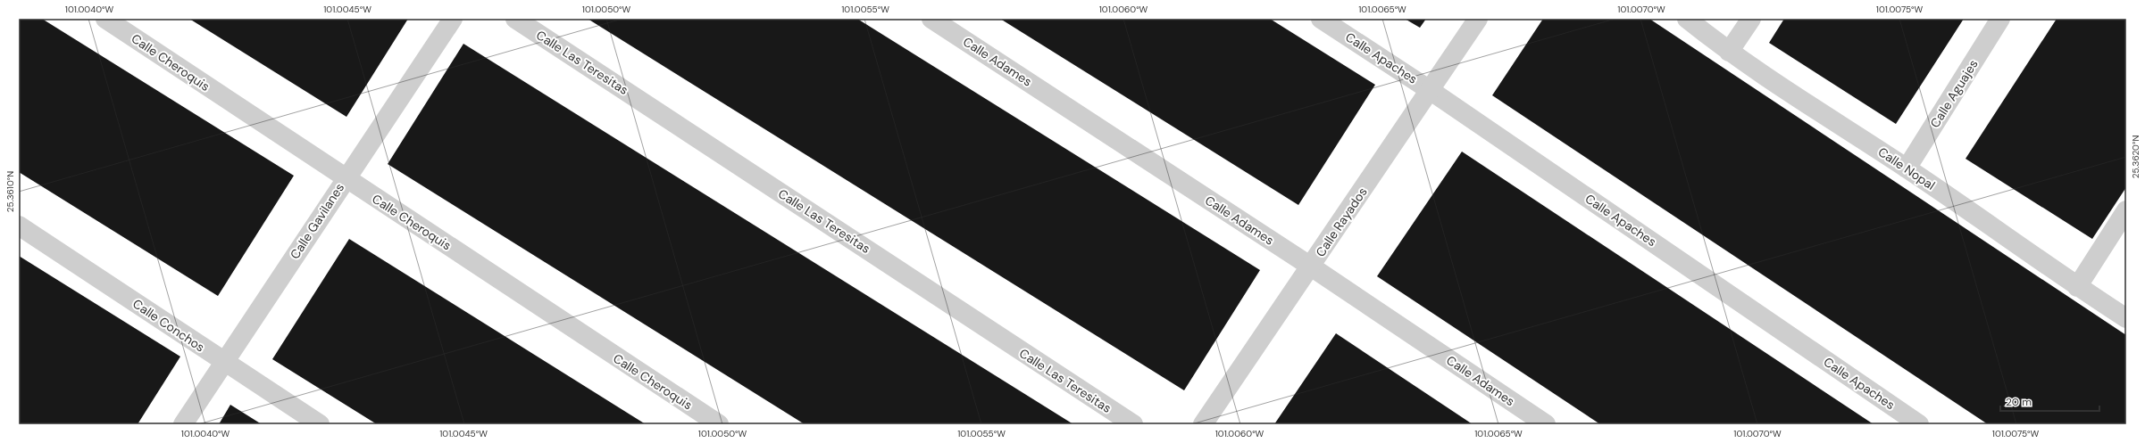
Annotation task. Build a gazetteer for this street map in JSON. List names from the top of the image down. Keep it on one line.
{"streets":{"street":["Calle Apaches","Calle Adames","Calle Cheroquis","Calle Las Teresitas","Calle Aguajes","Calle Nopal","Calle Gavilanes","Calle Rayados","Calle Conchos"]},"crossings":[["Calle Apaches","Calle Rayados"],["Calle Adames","Calle Rayados"],["Calle Cheroquis","Calle Gavilanes"],["Calle Aguajes","Calle Nopal"],["Calle Gavilanes","Calle Conchos"]],"scale_bar":"20 m","coordinates":["101.0040°W","101.0045°W","101.0050°W","101.0055°W","101.0060°W","101.0065°W","101.0070°W","101.0075°W","25.3620°N","25.3610°N"]}
